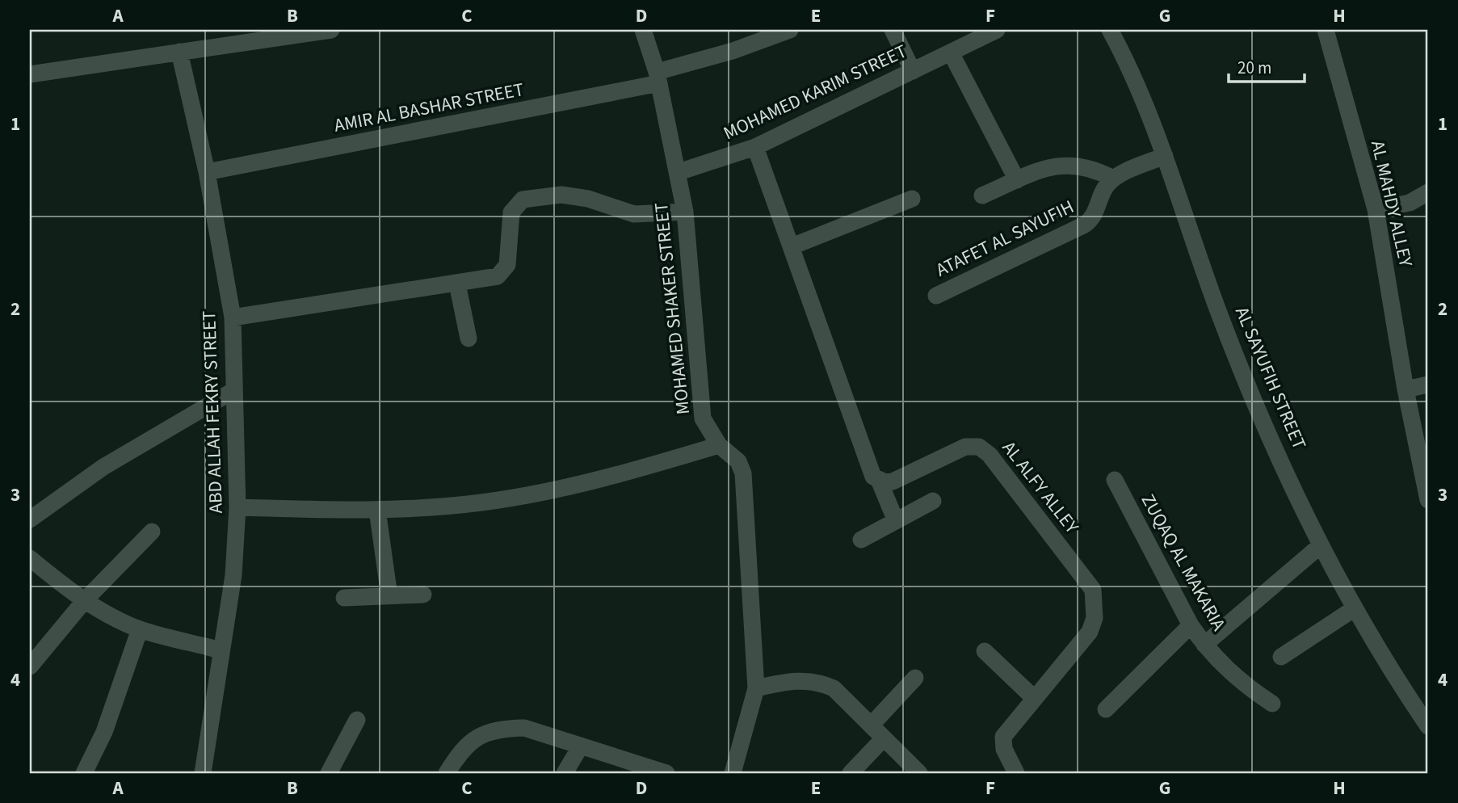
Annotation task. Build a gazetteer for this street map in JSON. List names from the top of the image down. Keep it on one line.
{"streets":{"street":["MOHAMED KARIM STREET","AMIR AL BASHAR STREET","AL MAHDY ALLEY","ATAFET AL SAYUFIH","MOHAMED SHAKER STREET","AL SAYUFIH STREET","ABD ALLAH FEKRY STREET","AL ALFY ALLEY","ZUQAQ AL MAKARIA"]},"crossings":[["MOHAMED KARIM STREET","MOHAMED SHAKER STREET"],["AMIR AL BASHAR STREET","MOHAMED SHAKER STREET"],["AMIR AL BASHAR STREET","ABD ALLAH FEKRY STREET"]],"scale_bar":"20 m","grid":{"columns":["A","B","C","D","E","F","G","H"],"rows":["1","2","3","4"]}}
